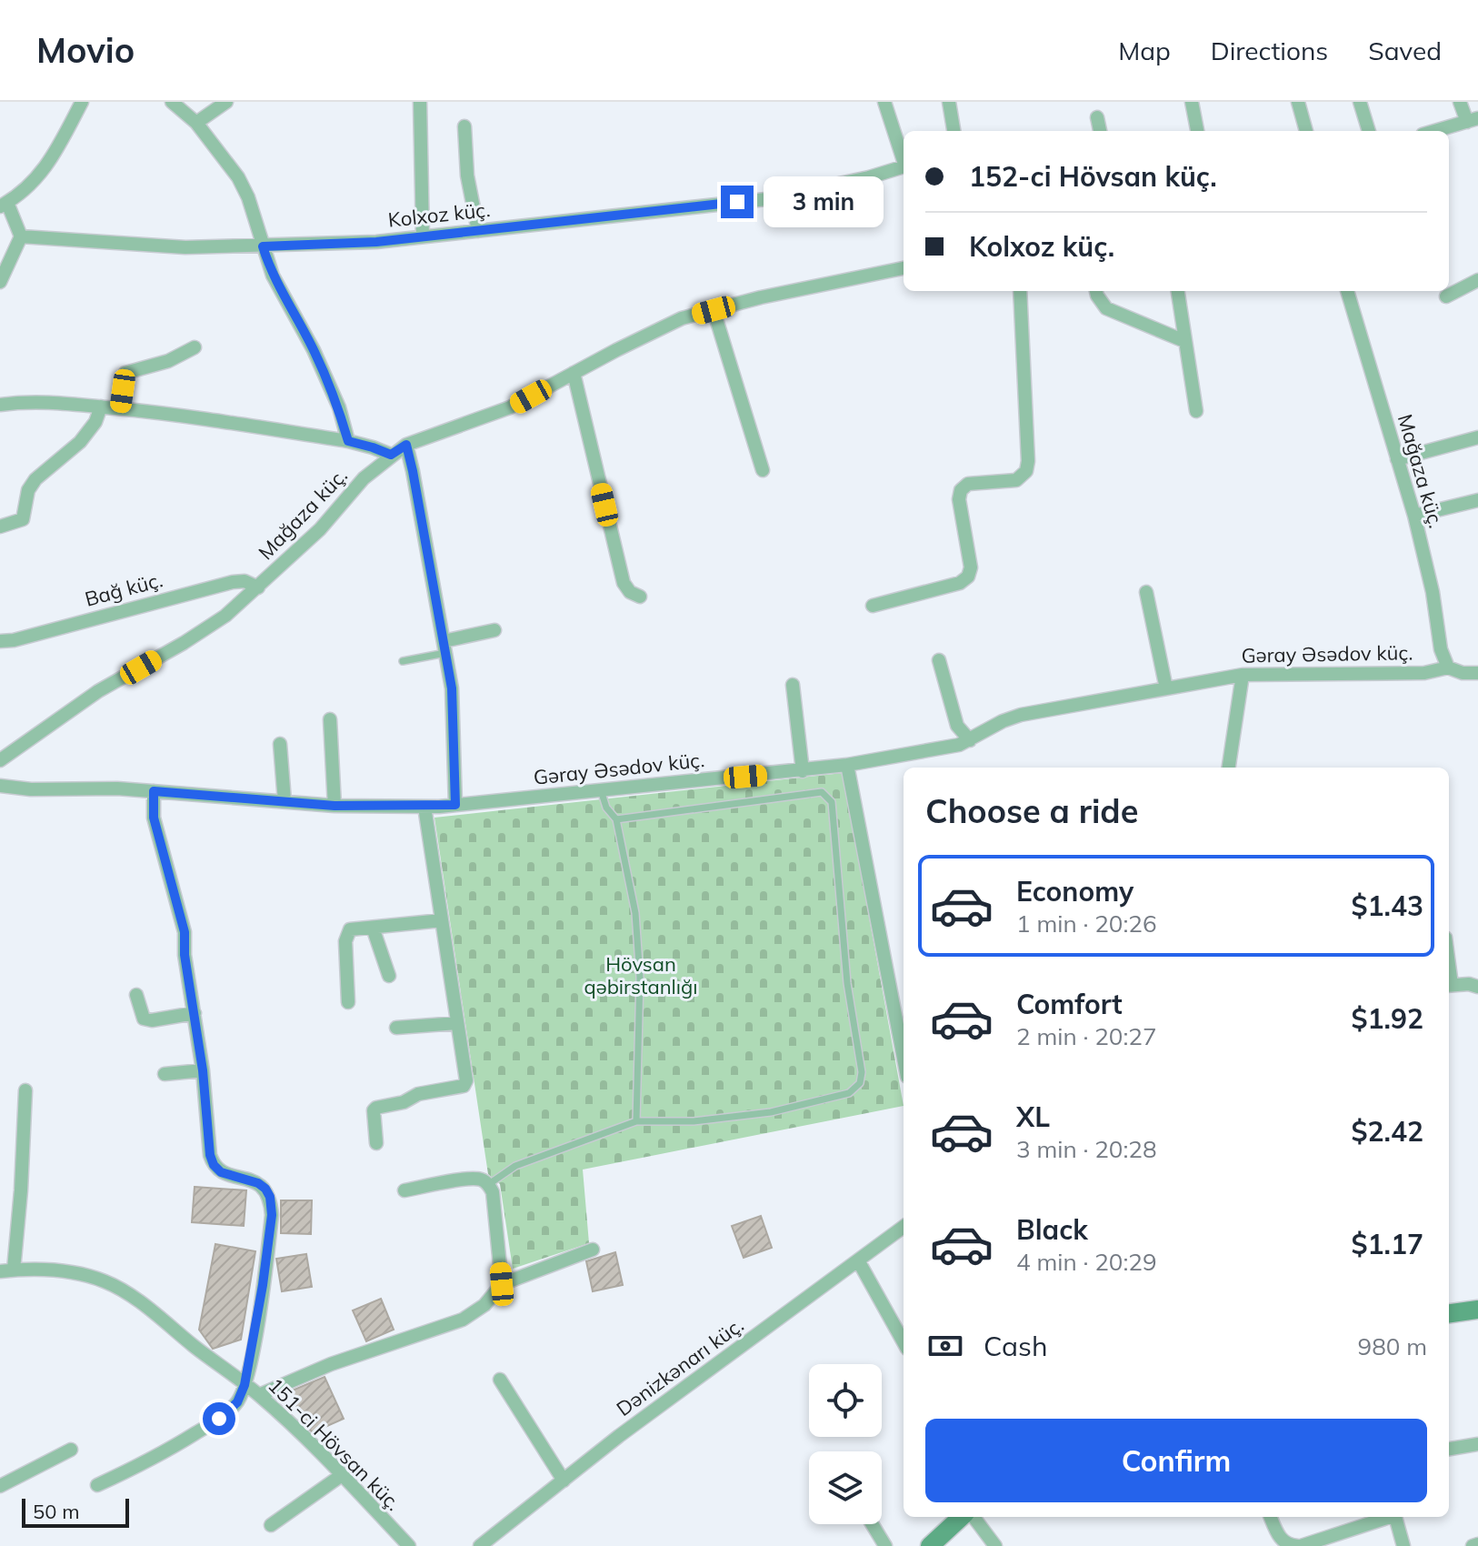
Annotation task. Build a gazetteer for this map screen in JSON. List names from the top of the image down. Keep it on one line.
{"streets":{"street":["Kolxoz küç.","Mağaza küç.","Bağ küç.","Gəray Əsədov küç.","Dənizkənarı küç.","151-ci Hövsan küç."]},"crossings":[["Mağaza küç.","Bağ küç."],["Mağaza küç.","Gəray Əsədov küç."]],"parks":["Hövsan qəbirstanlığı"],"scale_bar":"50 m","page":{"header":"Movio","nav":["Map","Directions","Saved"],"banner":["152-ci Hövsan küç.","Kolxoz küç."],"bubble":"3 min","heading":"Choose a ride","list":[{"name":"Economy","note":"1 min · 20:26","value":"$1.43"},{"name":"Comfort","note":"2 min · 20:27","value":"$1.92"},{"name":"XL","note":"3 min · 20:28","value":"$2.42"},{"name":"Black","note":"4 min · 20:29","value":"$1.17"}],"pay":["Cash","980 m"],"buttons":"Confirm","scale":"50 m"}}
